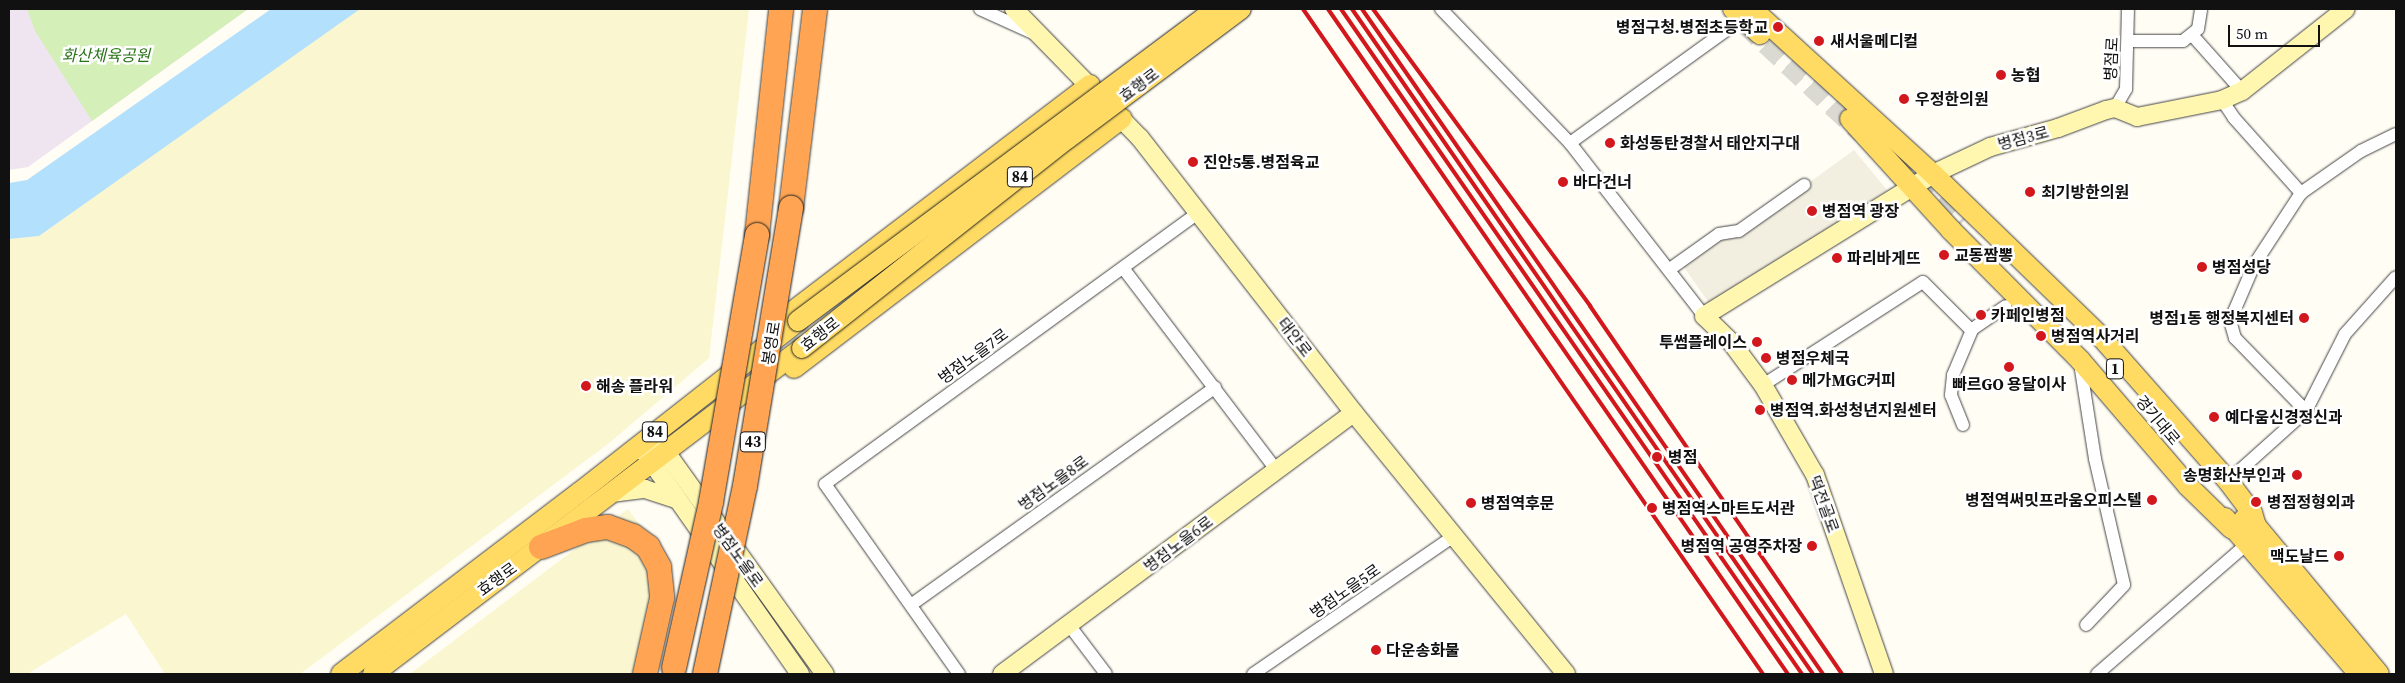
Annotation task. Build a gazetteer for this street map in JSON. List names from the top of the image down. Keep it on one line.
{"streets":{"highway":["봉영로","43"],"main road":["효행로","84","1","경기대로"],"street":["병점로","병점3로","태안로","병점노을7로","병점노을8로","떡전골로","병점노을6로","병점노을로","병점노을5로"]},"crossings":[["병점로","병점3로"],["효행로","병점노을로"],["병점3로","떡전골로"],["태안로","병점노을6로"],["태안로","병점노을5로"],["병점노을7로","병점노을8로"]],"parks":["화산체육공원"],"places":["병점구청.병점초등학교","새서울메디컬","농협","우정한의원","화성동탄경찰서 태안지구대","진안5통.병점육교","바다건너","최기방한의원","병점역 광장","교동짬뽕","파리바게뜨","병점성당","카페인병점","병점1동 행정복지센터","병점역사거리","투썸플레이스","병점우체국","빠르GO 용달이사","메가MGC커피","해송 플라워","병점역.화성청년지원센터","예다움신경정신과","병점","송명화산부인과","병점역써밋프라움오피스텔","병점정형외과","병점역후문","병점역스마트도서관","병점역 공영주차장","맥도날드","다운송화물"],"scale_bar":"50 m"}
